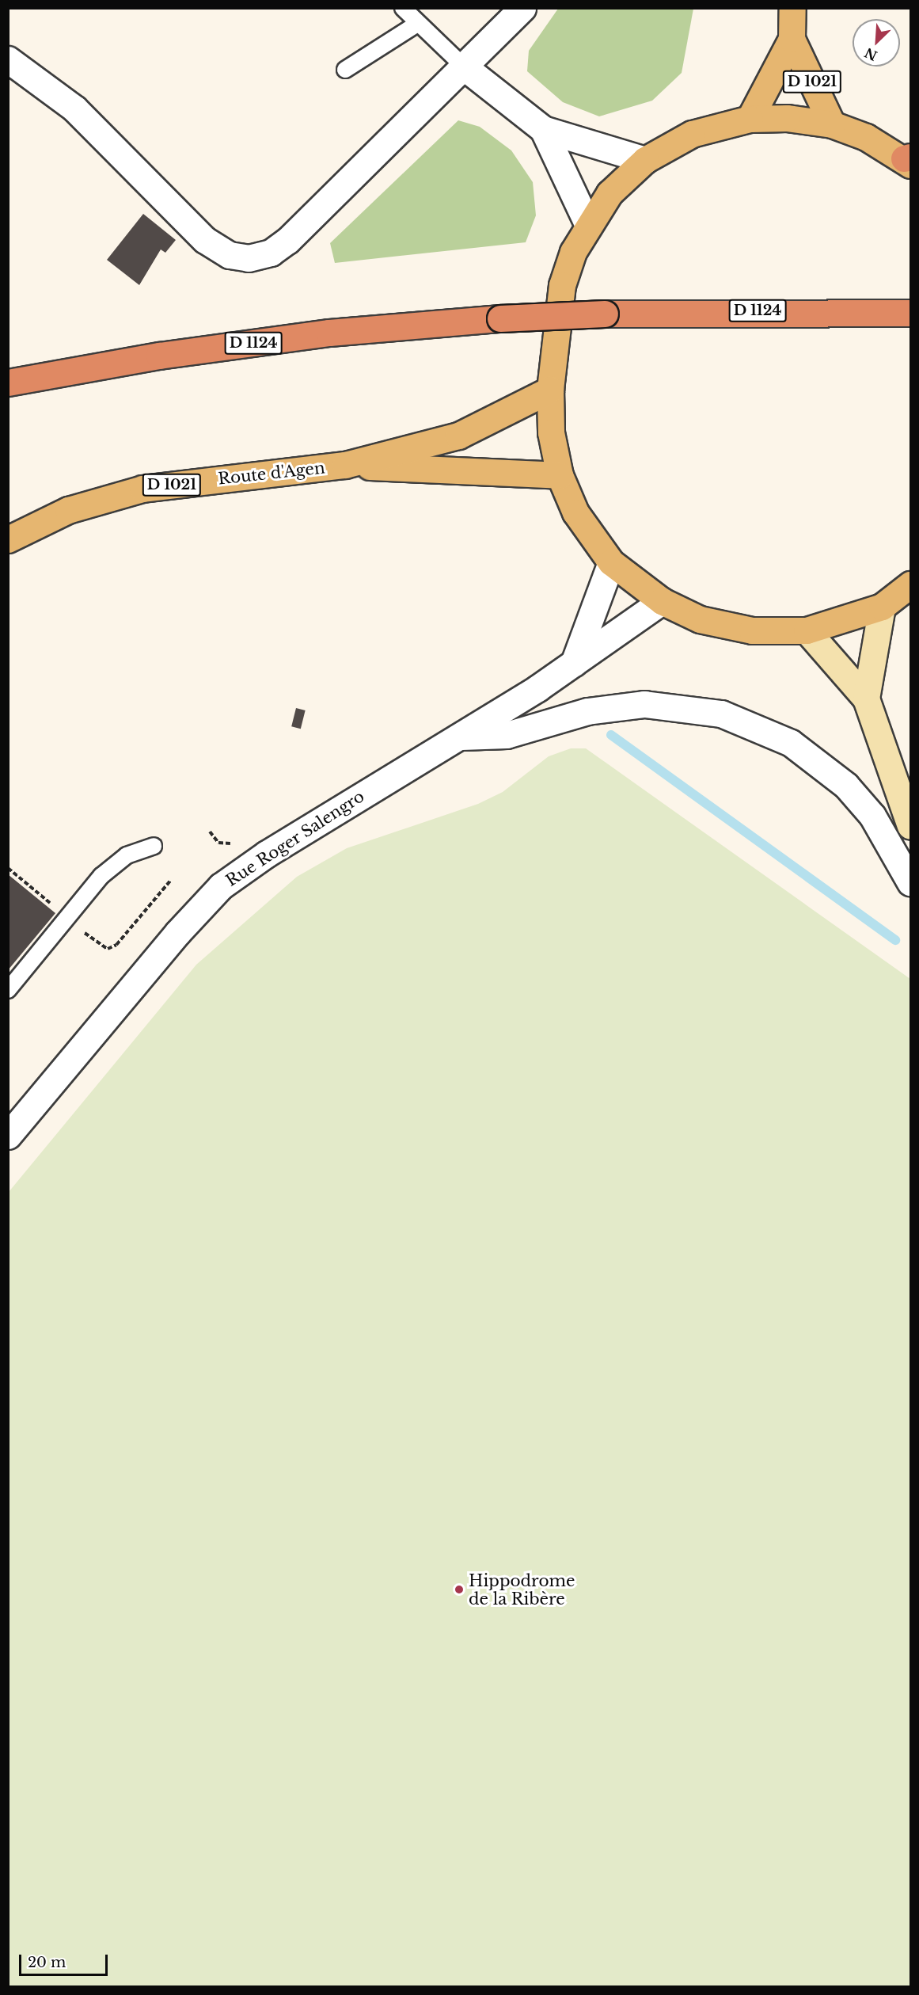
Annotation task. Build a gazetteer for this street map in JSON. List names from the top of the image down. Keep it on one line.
{"streets":{"highway":["D 1124"],"main road":["D 1021","Route d'Agen"],"street":["Rue Roger Salengro"]},"places":["Hippodrome de la Ribère"],"scale_bar":"20 m","north":"bottom left"}
